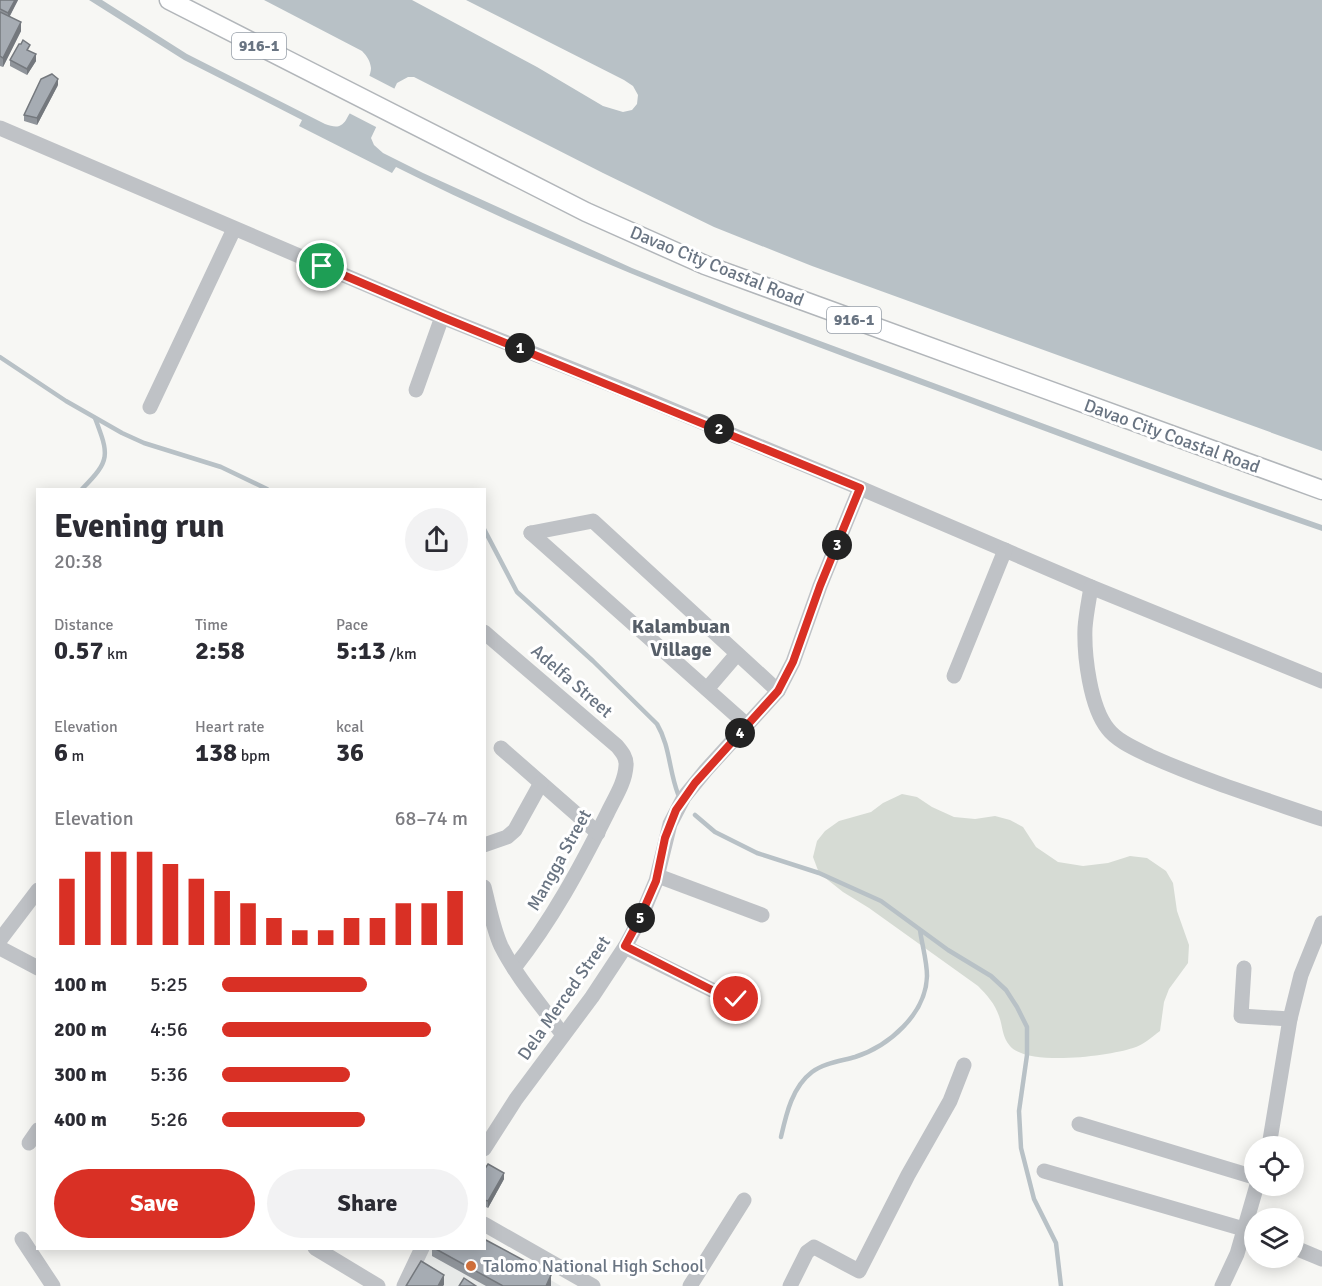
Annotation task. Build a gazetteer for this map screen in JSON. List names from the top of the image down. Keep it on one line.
{"streets":{"main road":["916-1","Davao City Coastal Road"],"street":["Adelfa Street","Mangga Street","Dela Merced Street"]},"crossings":[["Adelfa Street","Mangga Street"]],"districts":["Kalambuan Village"],"places":["Talomo National High School"],"page":{"pins":["1","2","3","4","5"],"heading":["Evening run","20:38"],"stats":[["Distance","0.57 km"],["Time","2:58"],["Pace","5:13 /km"],["Elevation","6 m"],["Heart rate","138 bpm"],["kcal","36"]],"chart":["Elevation","68–74 m"],"list":[{"name":"100 m","note":"5:25"},{"name":"200 m","note":"4:56"},{"name":"300 m","note":"5:36"},{"name":"400 m","note":"5:26"}],"buttons":["Save","Share"]}}
